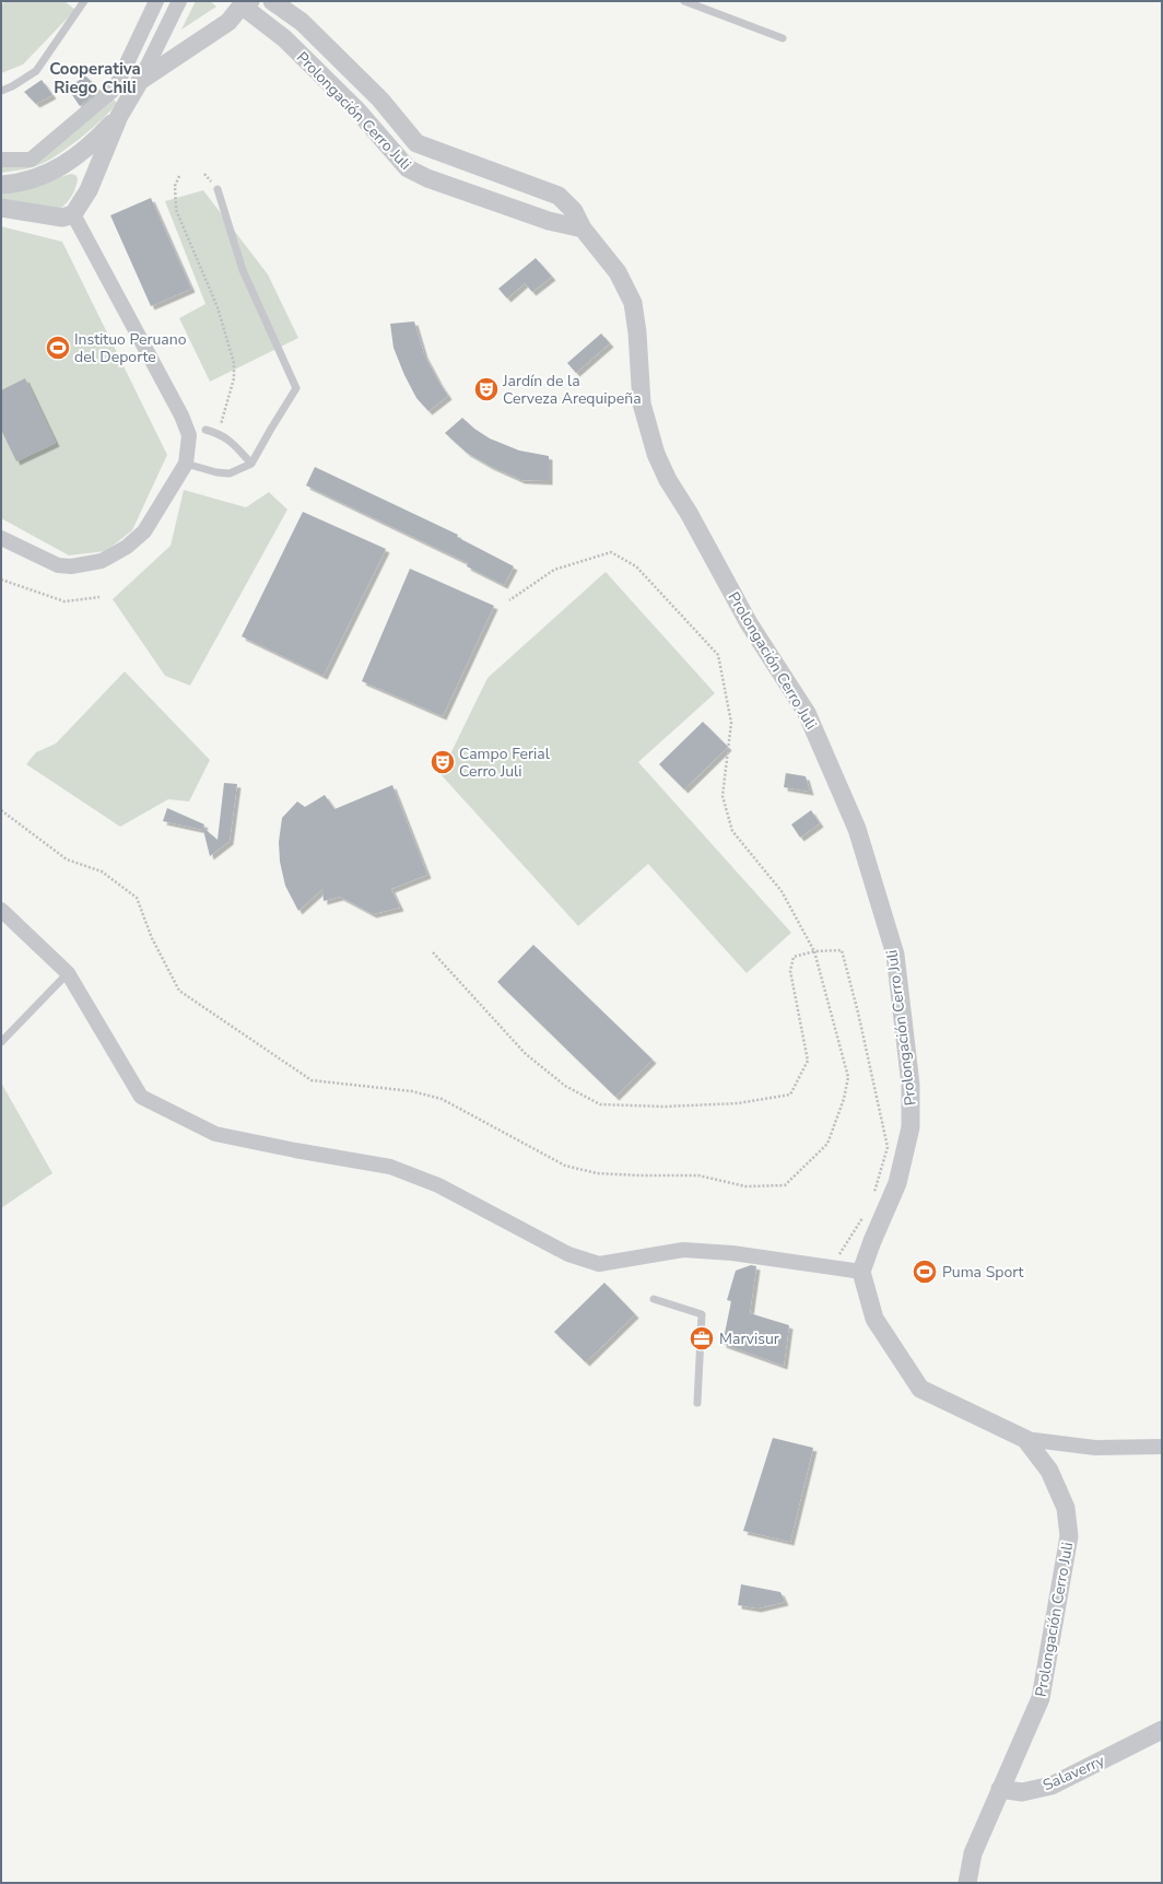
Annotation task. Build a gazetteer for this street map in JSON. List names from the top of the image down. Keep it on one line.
{"streets":{"street":["Prolongación Cerro Juli","Salaverry"]},"crossings":[["Prolongación Cerro Juli","Salaverry"]],"districts":["Cooperativa Riego Chili"],"places":{"sports":["Instituo Peruano del Deporte","Puma Sport"],"theatre":["Jardín de la Cerveza Arequipeña","Campo Ferial Cerro Juli"],"office":["Marvisur"]}}
